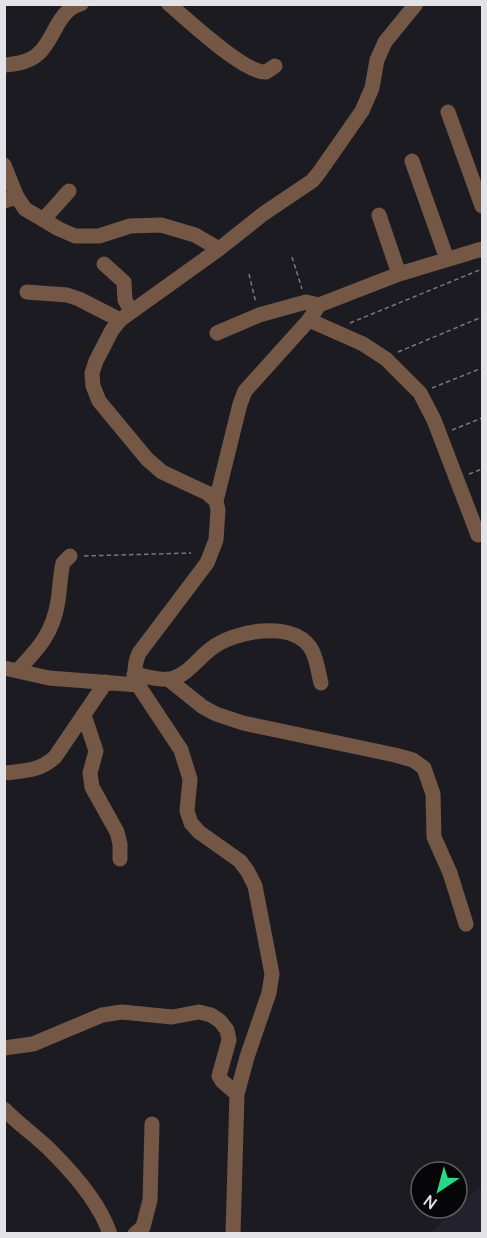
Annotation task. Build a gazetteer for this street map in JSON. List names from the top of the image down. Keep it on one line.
{"north":"bottom left"}
